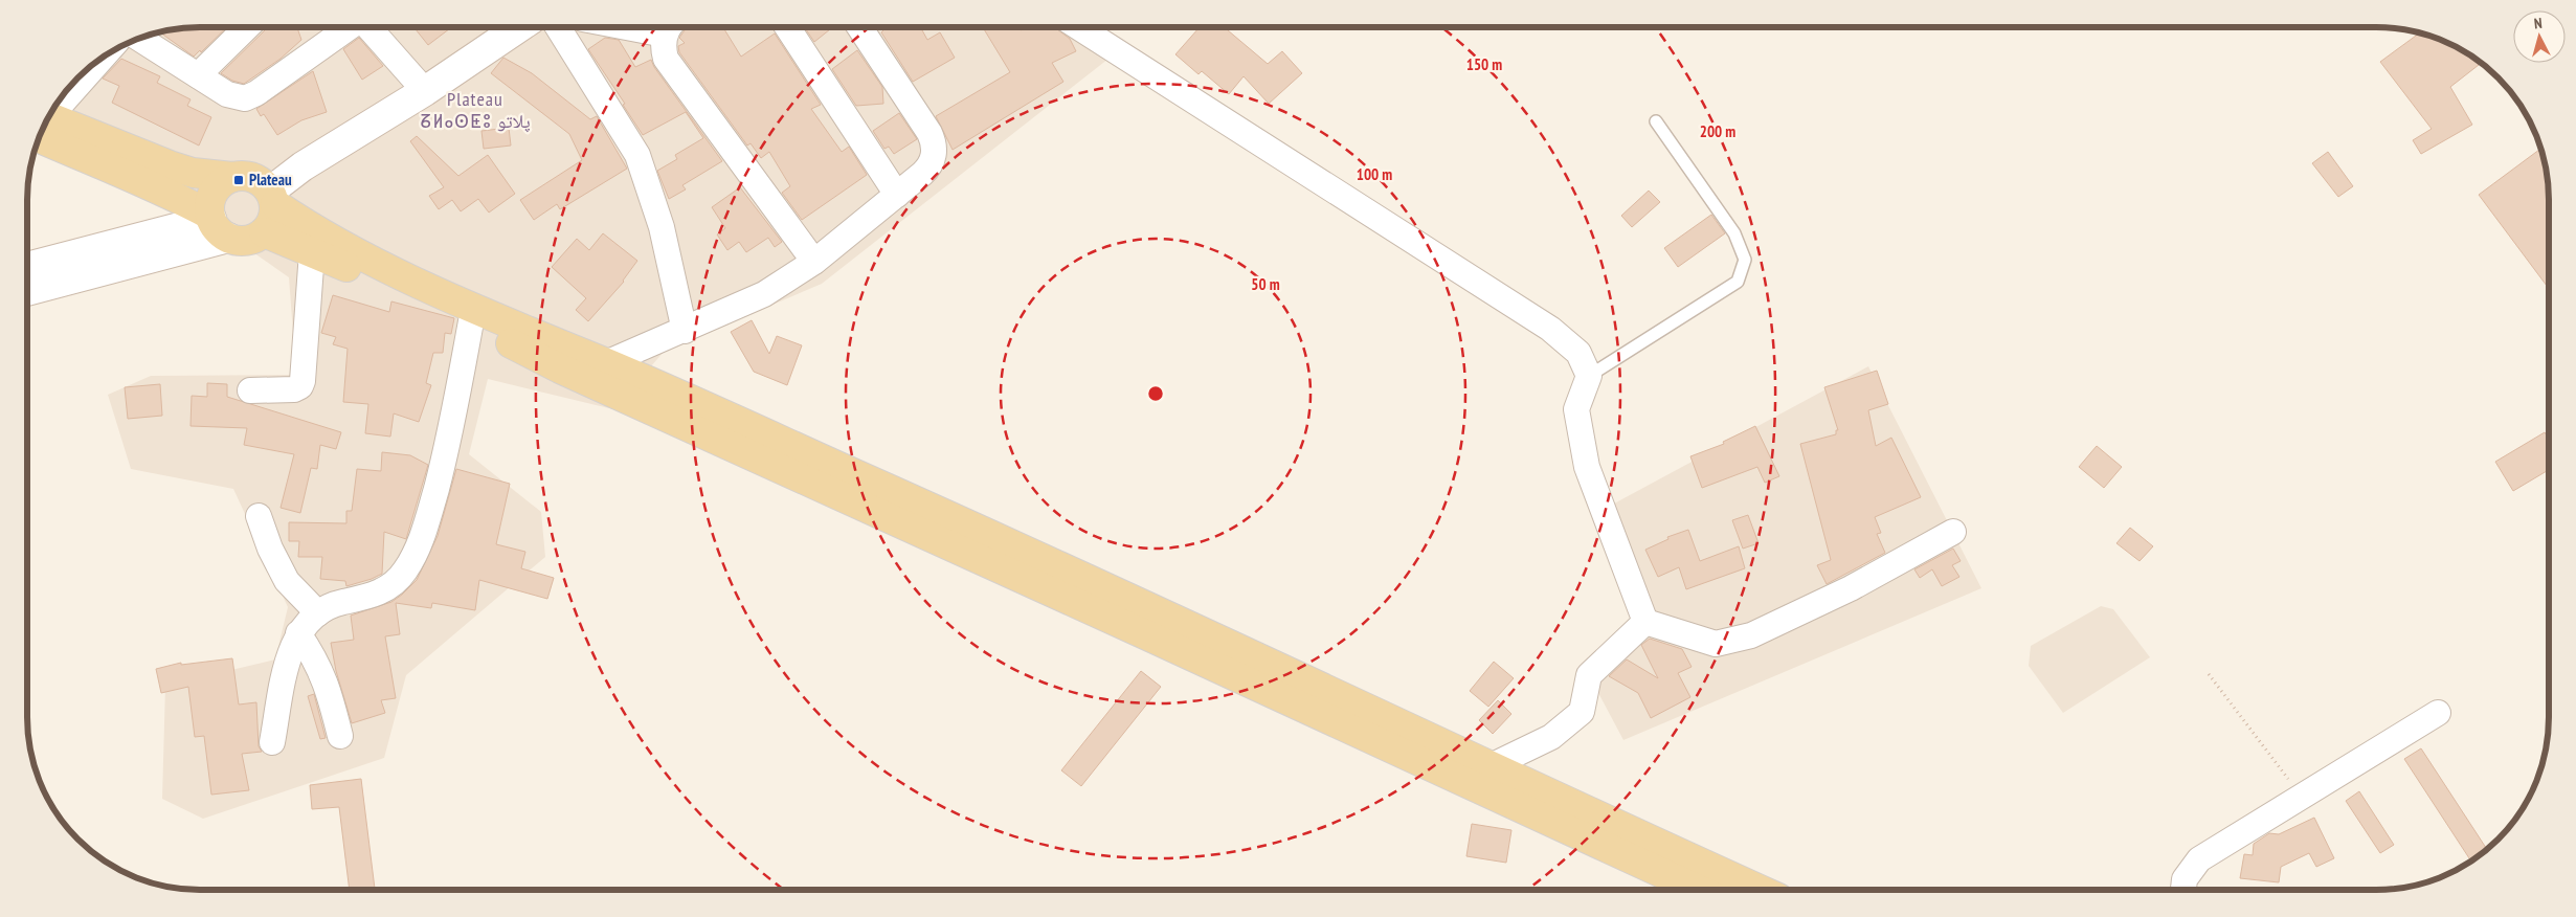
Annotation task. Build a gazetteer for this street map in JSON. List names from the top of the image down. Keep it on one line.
{"districts":["Plateau ⵒⵍⴰⵙⵟⵓ پلاتو"],"places":{"transit":["Plateau"]},"north":"top","rings":["150 m","200 m","100 m","50 m"]}
